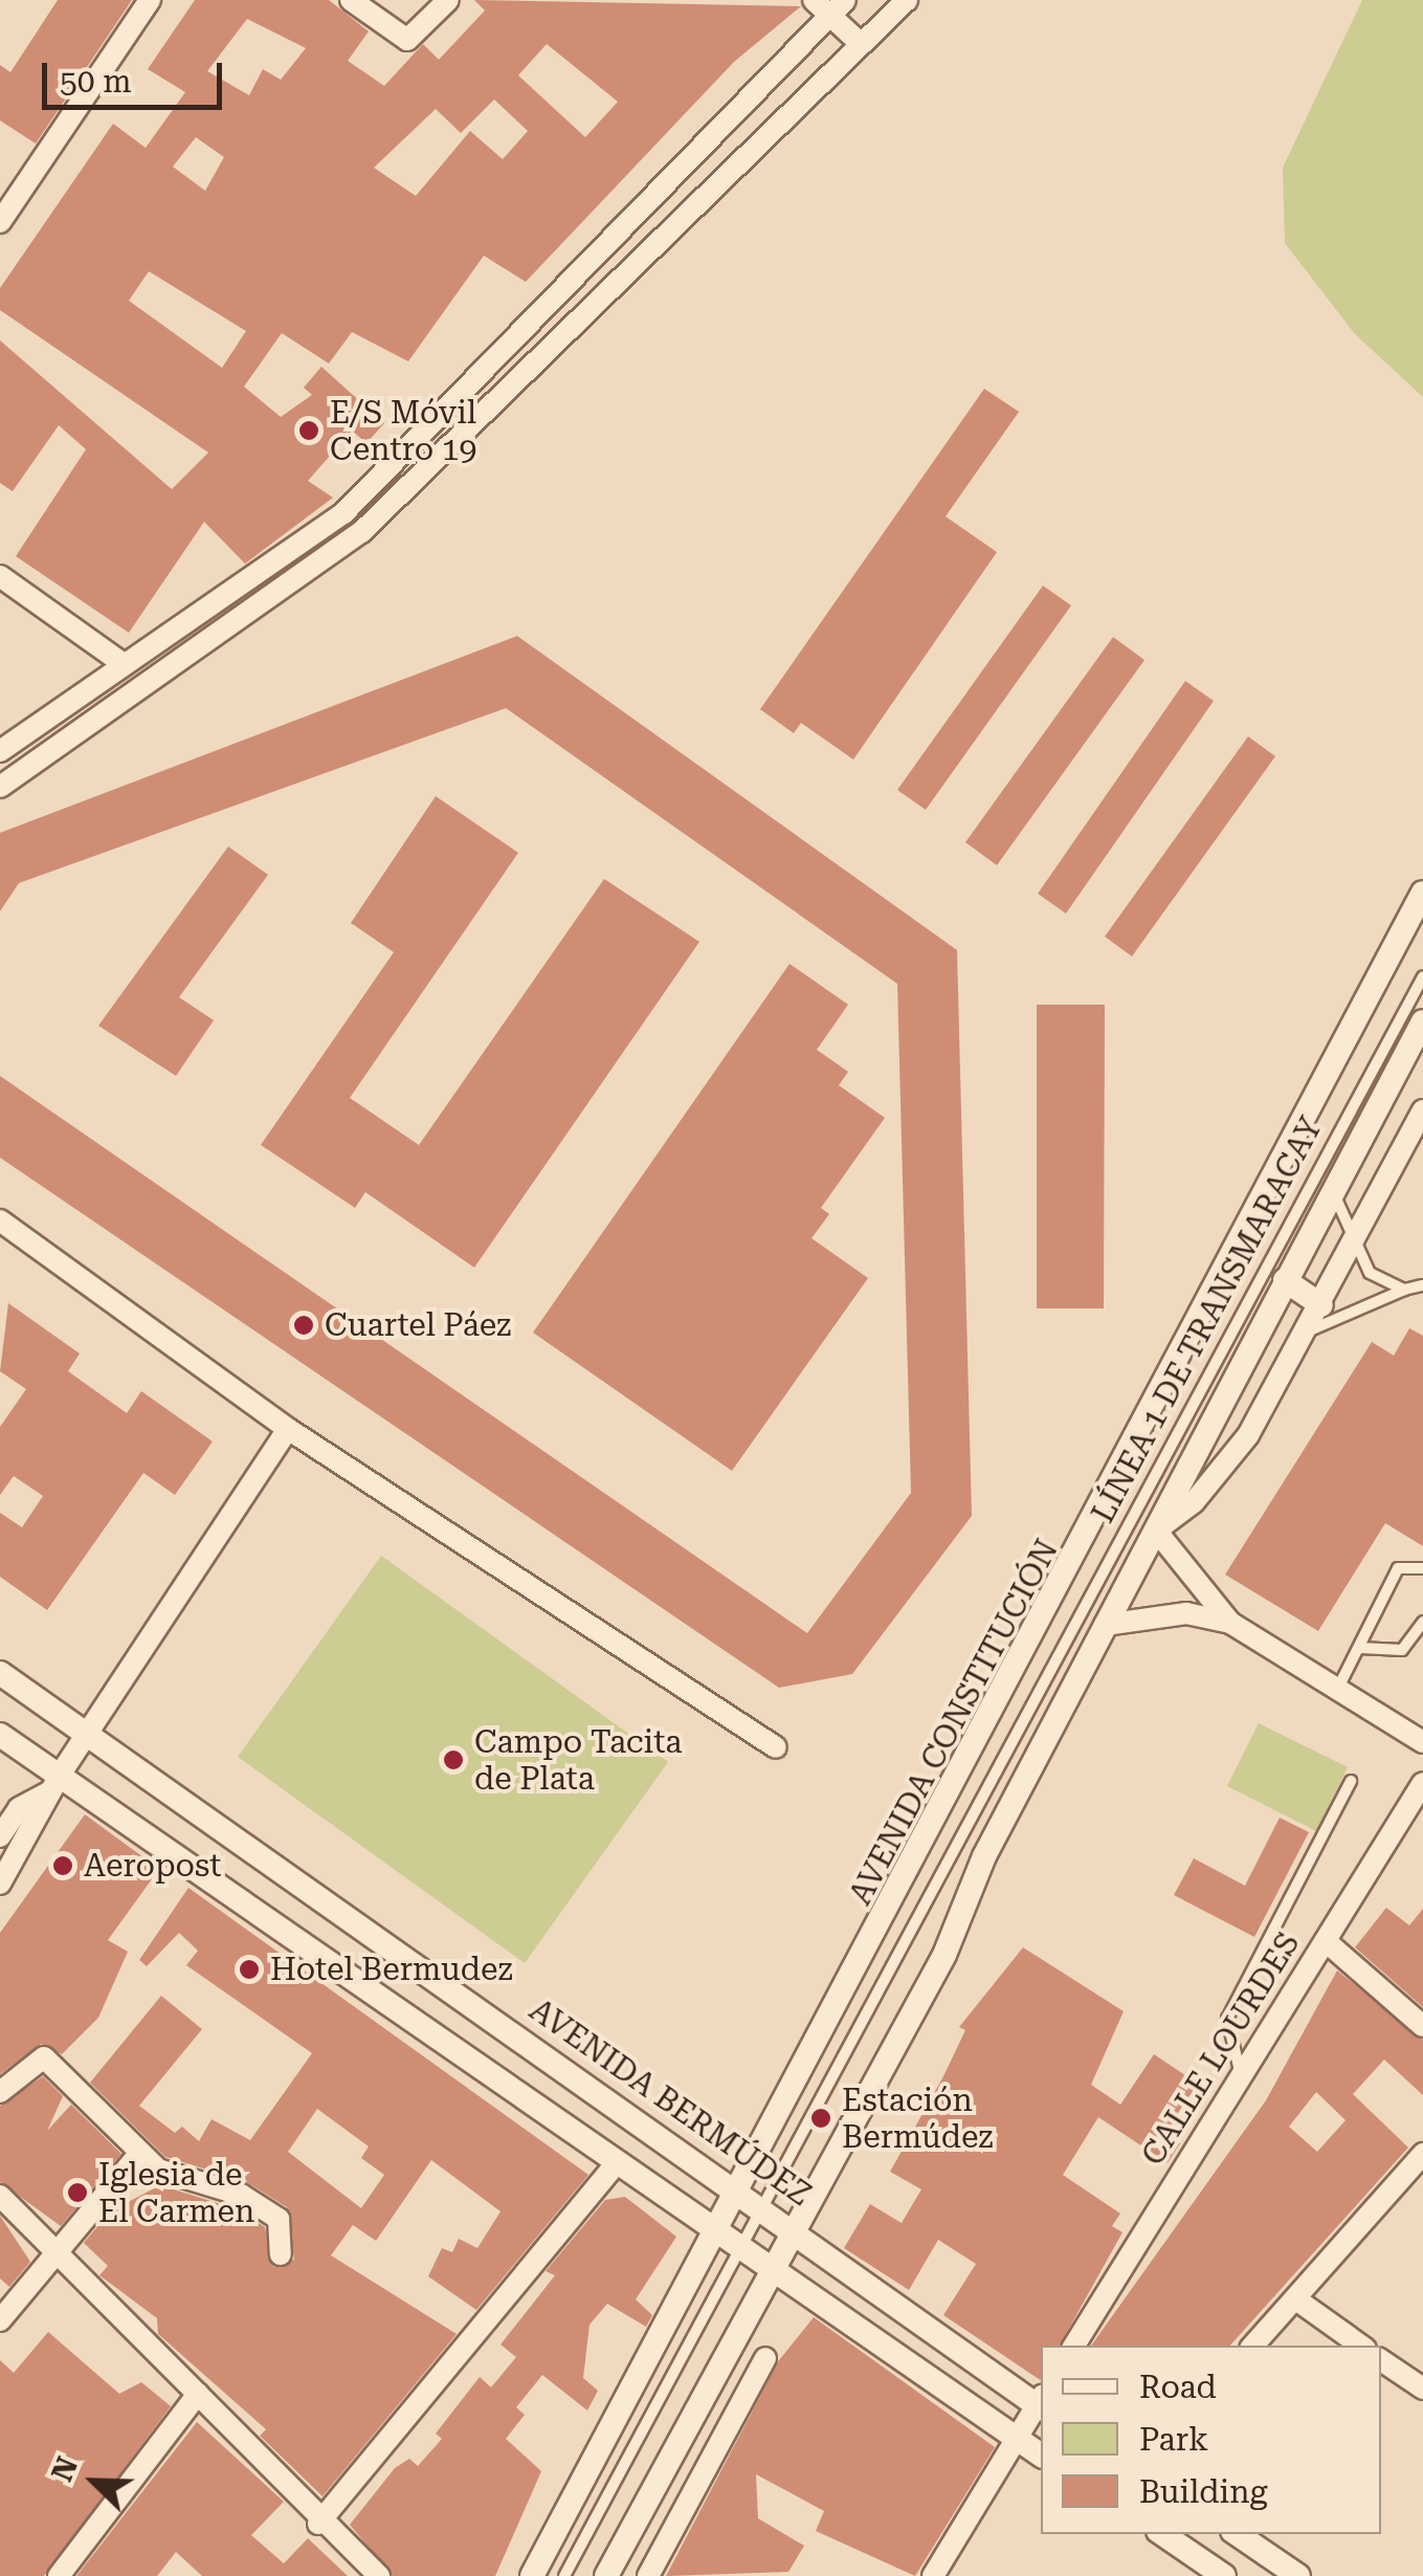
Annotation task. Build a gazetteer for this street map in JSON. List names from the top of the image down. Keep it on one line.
{"streets":{"street":["AVENIDA CONSTITUCIÓN","CALLE LOURDES","AVENIDA BERMÚDEZ"],"lane":["LÍNEA 1 DE TRANSMARACAY"]},"crossings":[["LÍNEA 1 DE TRANSMARACAY","AVENIDA BERMÚDEZ"],["AVENIDA CONSTITUCIÓN","AVENIDA BERMÚDEZ"]],"places":["E/S Móvil Centro 19","Cuartel Páez","Campo Tacita de Plata","Aeropost","Hotel Bermudez","Estación Bermúdez","Iglesia de El Carmen"],"legend":["Road","Park","Building"],"scale_bar":"50 m","north":"top left"}
